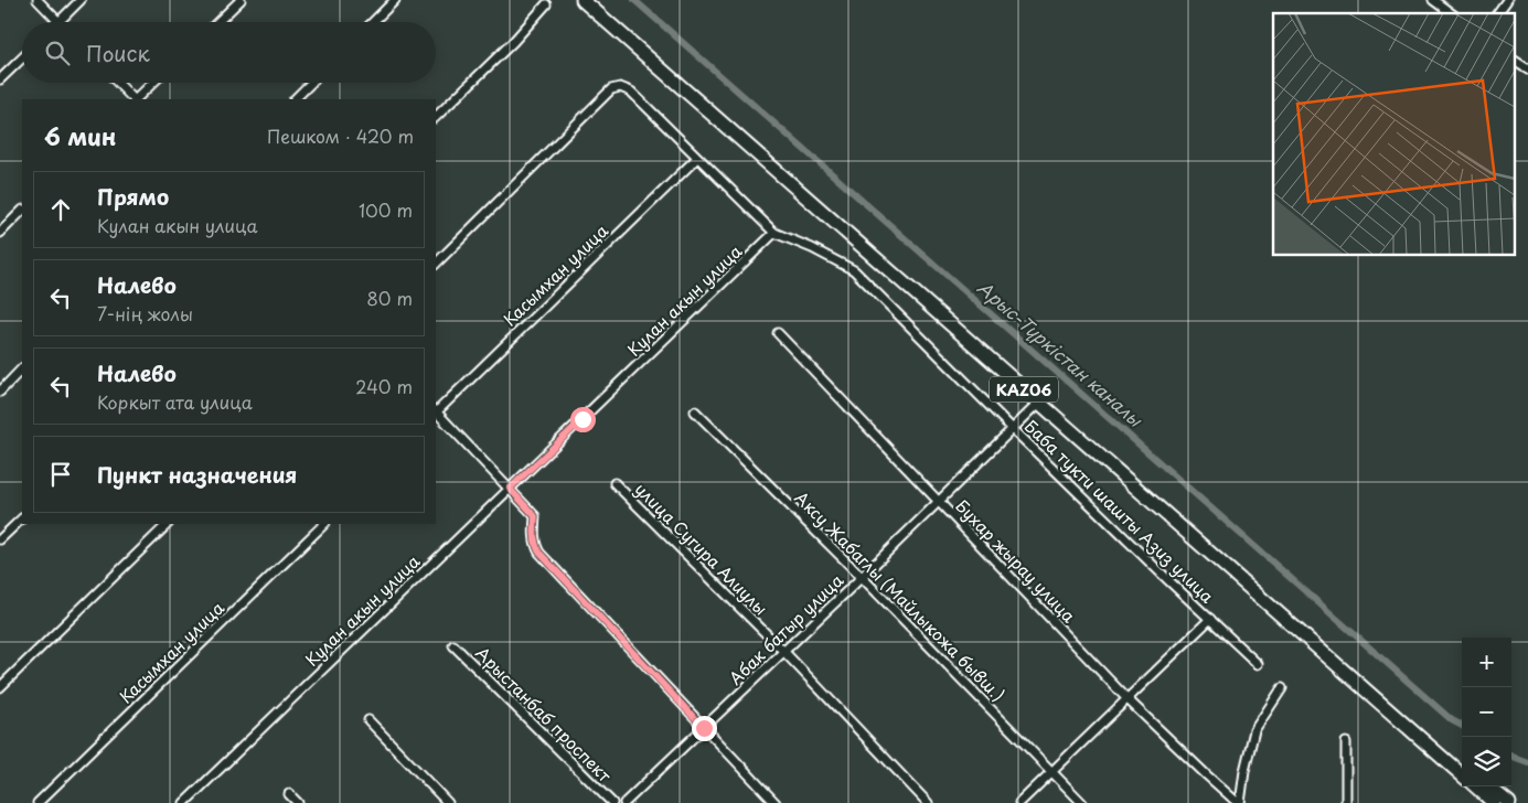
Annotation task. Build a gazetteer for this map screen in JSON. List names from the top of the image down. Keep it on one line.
{"streets":{"highway":["KАZ06"],"street":["Касымхан улица","Кулан акын улица","Баба тукти шашты Азиз улица","улица Сугира Алиулы","Бухар жырау улица","Аксу Жабаглы (Майлыкожа бывш.)","Абак батыр улица","Арыстанбаб проспект"]},"crossings":[["Касымхан улица","Баба тукти шашты Азиз улица"],["Кулан акын улица","Баба тукти шашты Азиз улица"],["KАZ06","Абак батыр улица"],["Баба тукти шашты Азиз улица","Абак батыр улица"],["улица Сугира Алиулы","Абак батыр улица"],["Бухар жырау улица","Абак батыр улица"],["Аксу Жабаглы (Майлыкожа бывш.)","Абак батыр улица"]],"water":["Арыс-Түркістан каналы"],"page":{"search":"Поиск","heading":["6 мин","Пешком · 420 m"],"list":[["Прямо","Кулан акын улица","100 m"],["Налево","7-нің жолы","80 m"],["Налево","Коркыт ата улица","240 m"],"Пункт назначения"],"map_buttons":["+","−"]}}
